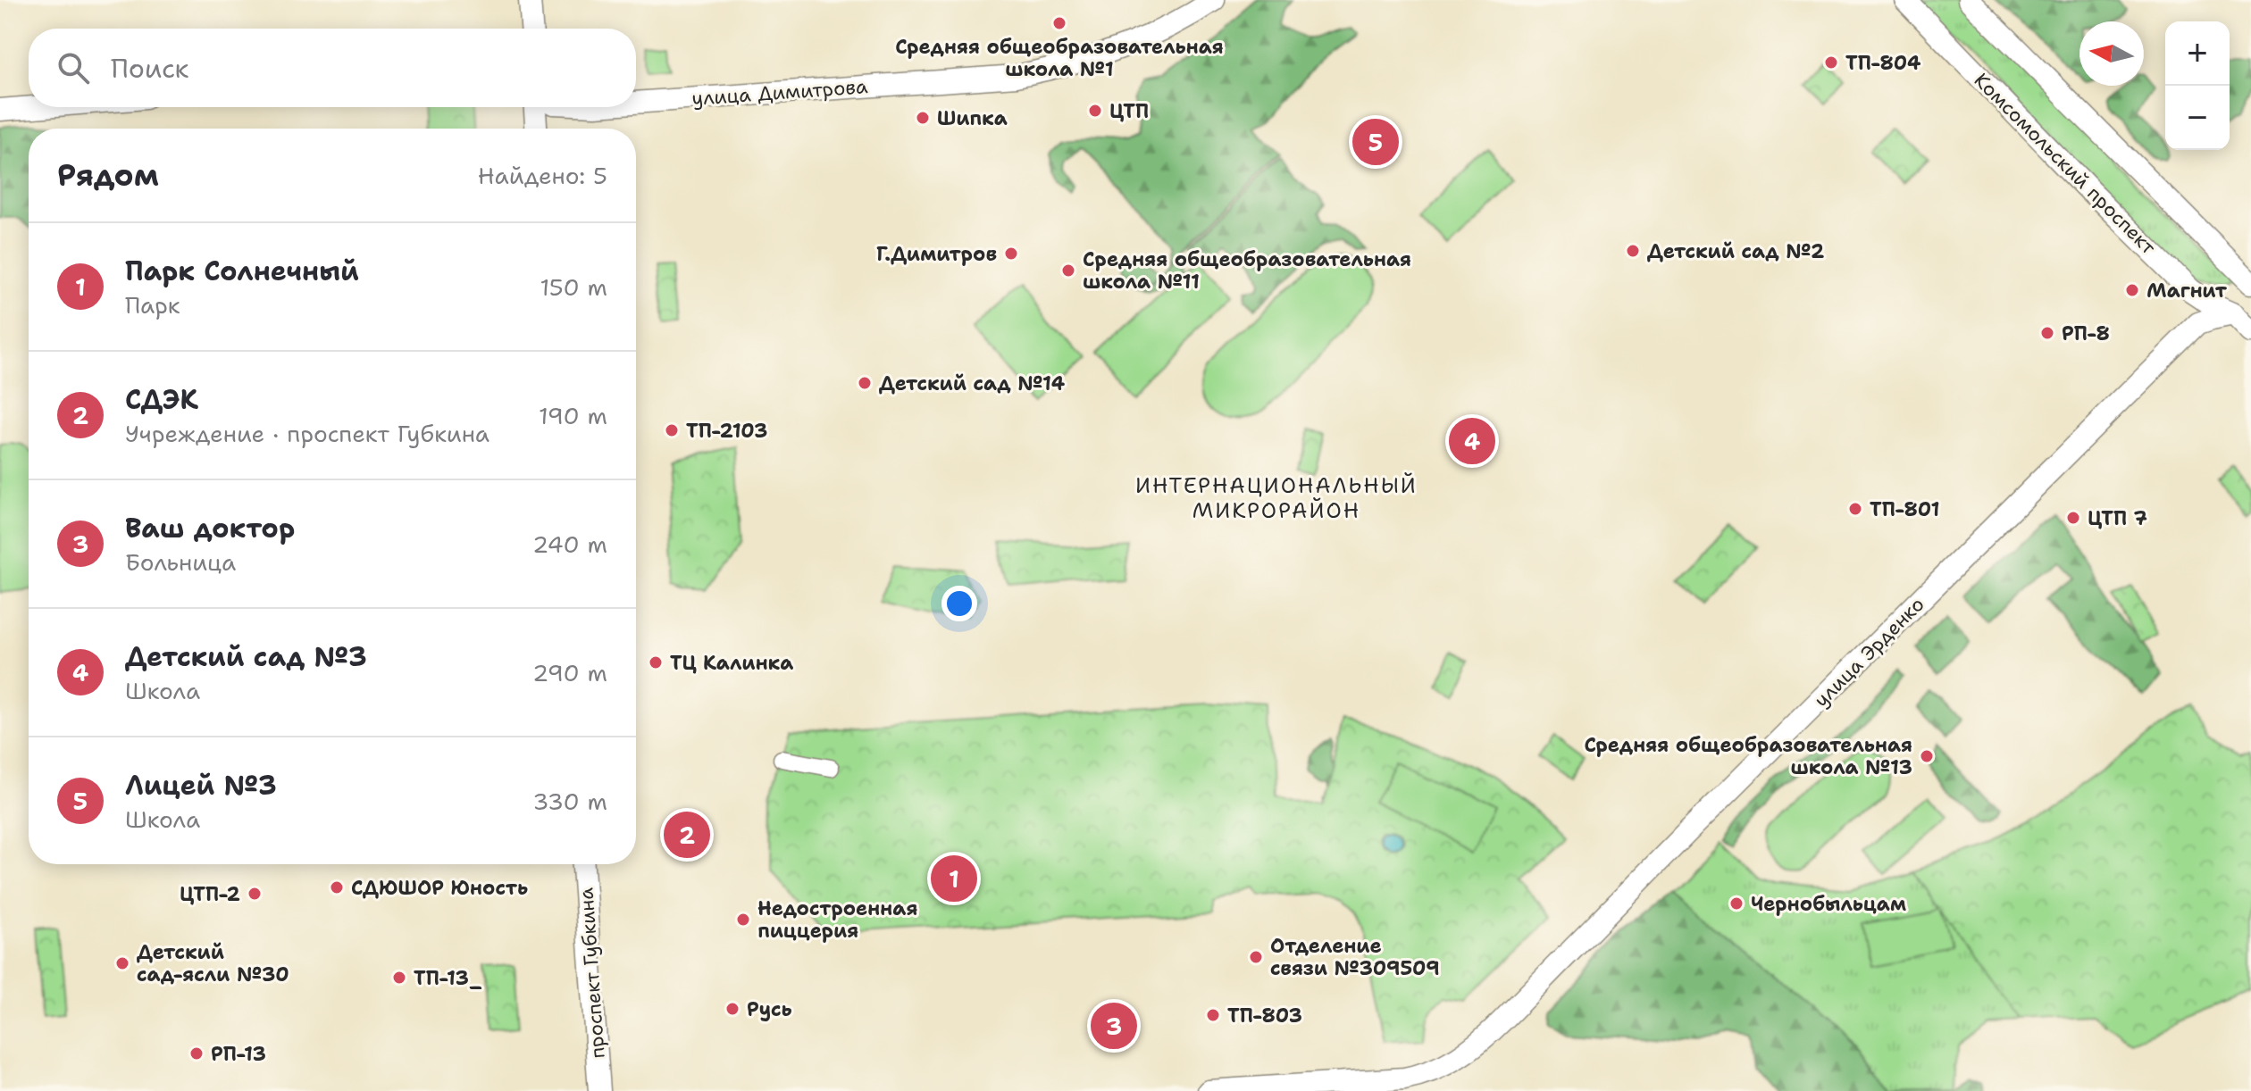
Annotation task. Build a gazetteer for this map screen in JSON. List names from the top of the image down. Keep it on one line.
{"streets":{"main road":["улица Димитрова","Комсомольский проспект","улица Эрденко","проспект Губкина"]},"crossings":[["Комсомольский проспект","улица Эрденко"]],"districts":["ИНТЕРНАЦИОНАЛЬНЫЙ МИКРОРАЙОН"],"places":["Средняя общеобразовательная школа №1","ТП-804","ЦТП","Шипка","Детский сад №2","Г.Димитров","Cредняя общеобразовательная школа №11","Магнит","РП-8","Детский сад №14","ТП-2103","ТП-801","ЦТП 7","ТЦ Калинка","Средняя общеобразовательная школа №13","СДЮШОР Юность","ЦТП-2","Чернобыльцам","Недостроенная пиццерия","Отделение связи №309509","Детский сад-ясли №30","ТП-13_","Русь","ТП-803","РП-13"],"north":"left","page":{"map_buttons":["+","−"],"search":"Поиск","pins":["5","4","2","1","3"],"heading":["Рядом","Найдено: 5"],"list":[{"mark":"1","name":"Парк Солнечный","note":"Парк","value":"150 m"},{"mark":"2","name":"СДЭК","note":"Учреждение · проспект Губкина","value":"190 m"},{"mark":"3","name":"Ваш доктор","note":"Больница","value":"240 m"},{"mark":"4","name":"Детский сад №3","note":"Школа","value":"290 m"},{"mark":"5","name":"Лицей №3","note":"Школа","value":"330 m"}]}}
